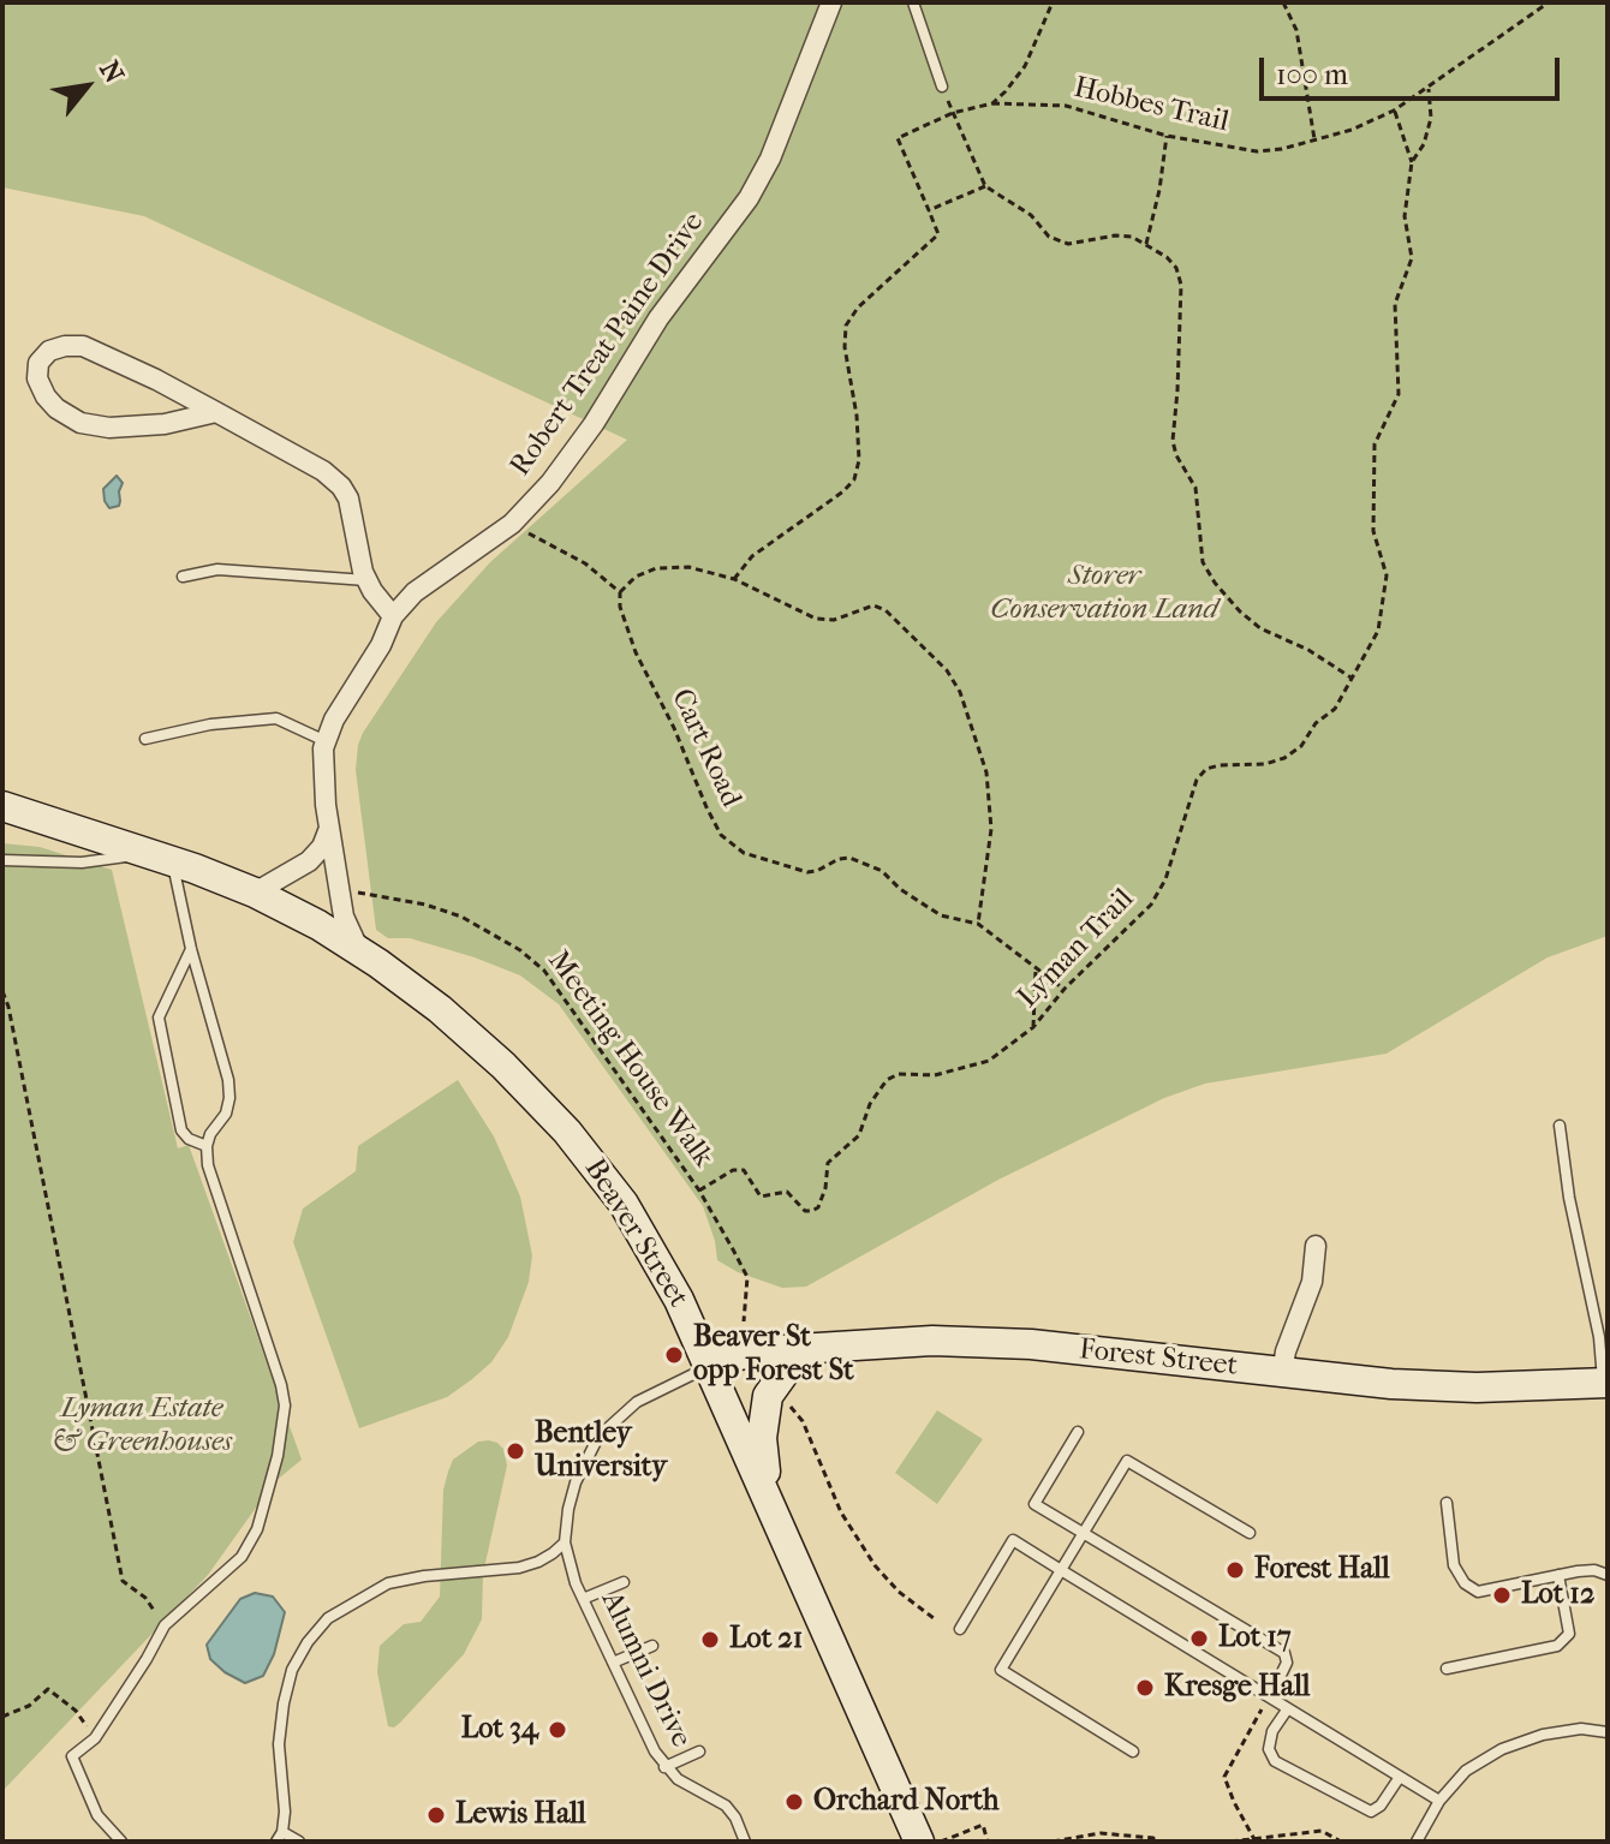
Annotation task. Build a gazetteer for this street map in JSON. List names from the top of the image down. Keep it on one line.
{"streets":{"main road":["Beaver Street","Forest Street"],"street":["Robert Treat Paine Drive"],"lane":["Alumni Drive"],"path":["Hobbes Trail","Cart Road","Lyman Trail","Meeting House Walk"]},"crossings":[["Hobbes Trail","Lyman Trail"],["Robert Treat Paine Drive","Beaver Street"],["Cart Road","Lyman Trail"],["Lyman Trail","Meeting House Walk"],["Beaver Street","Forest Street"]],"parks":["Storer Conservation Land","Lyman Estate & Greenhouses"],"places":["Beaver St opp Forest St","Bentley University","Forest Hall","Lot 12","Lot 17","Lot 21","Kresge Hall","Lot 34","Orchard North","Lewis Hall"],"scale_bar":"100 m","north":"top right"}
